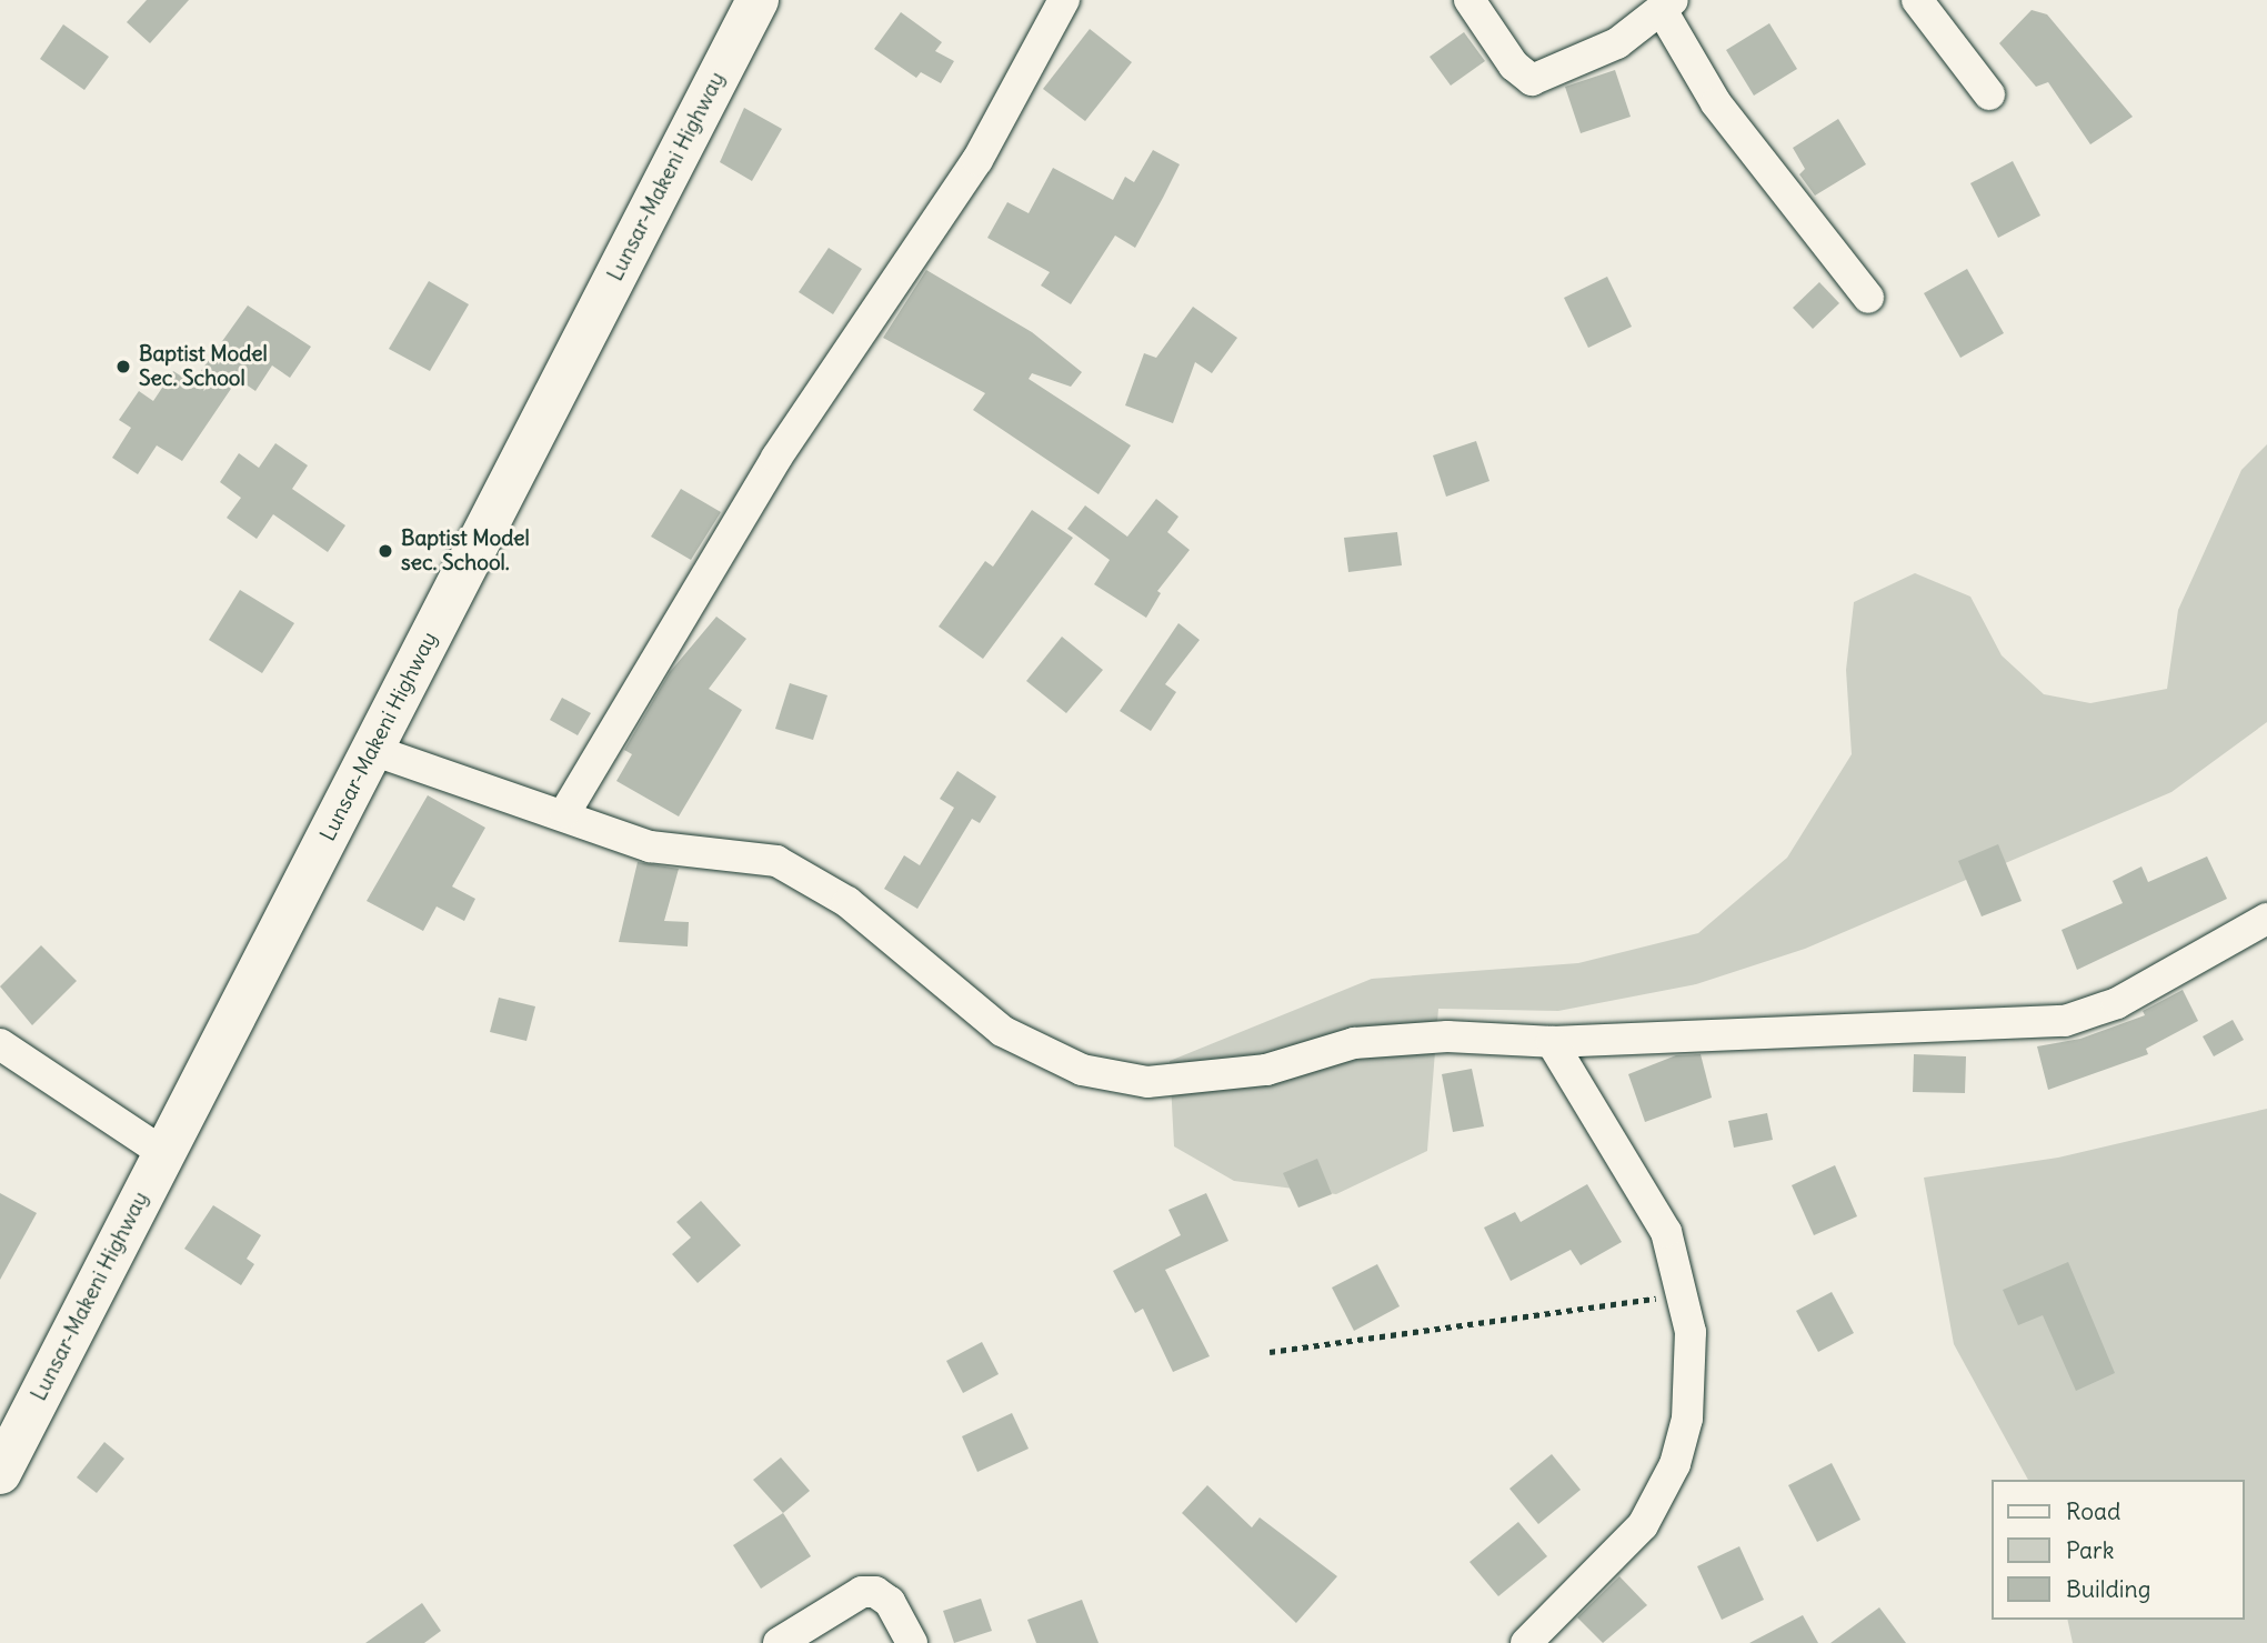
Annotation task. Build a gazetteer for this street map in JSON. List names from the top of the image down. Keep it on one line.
{"streets":{"main road":["Lunsar-Makeni Highway"]},"places":["Baptist Model Sec. School","Baptist Model sec. School."],"legend":["Road","Park","Building"]}
